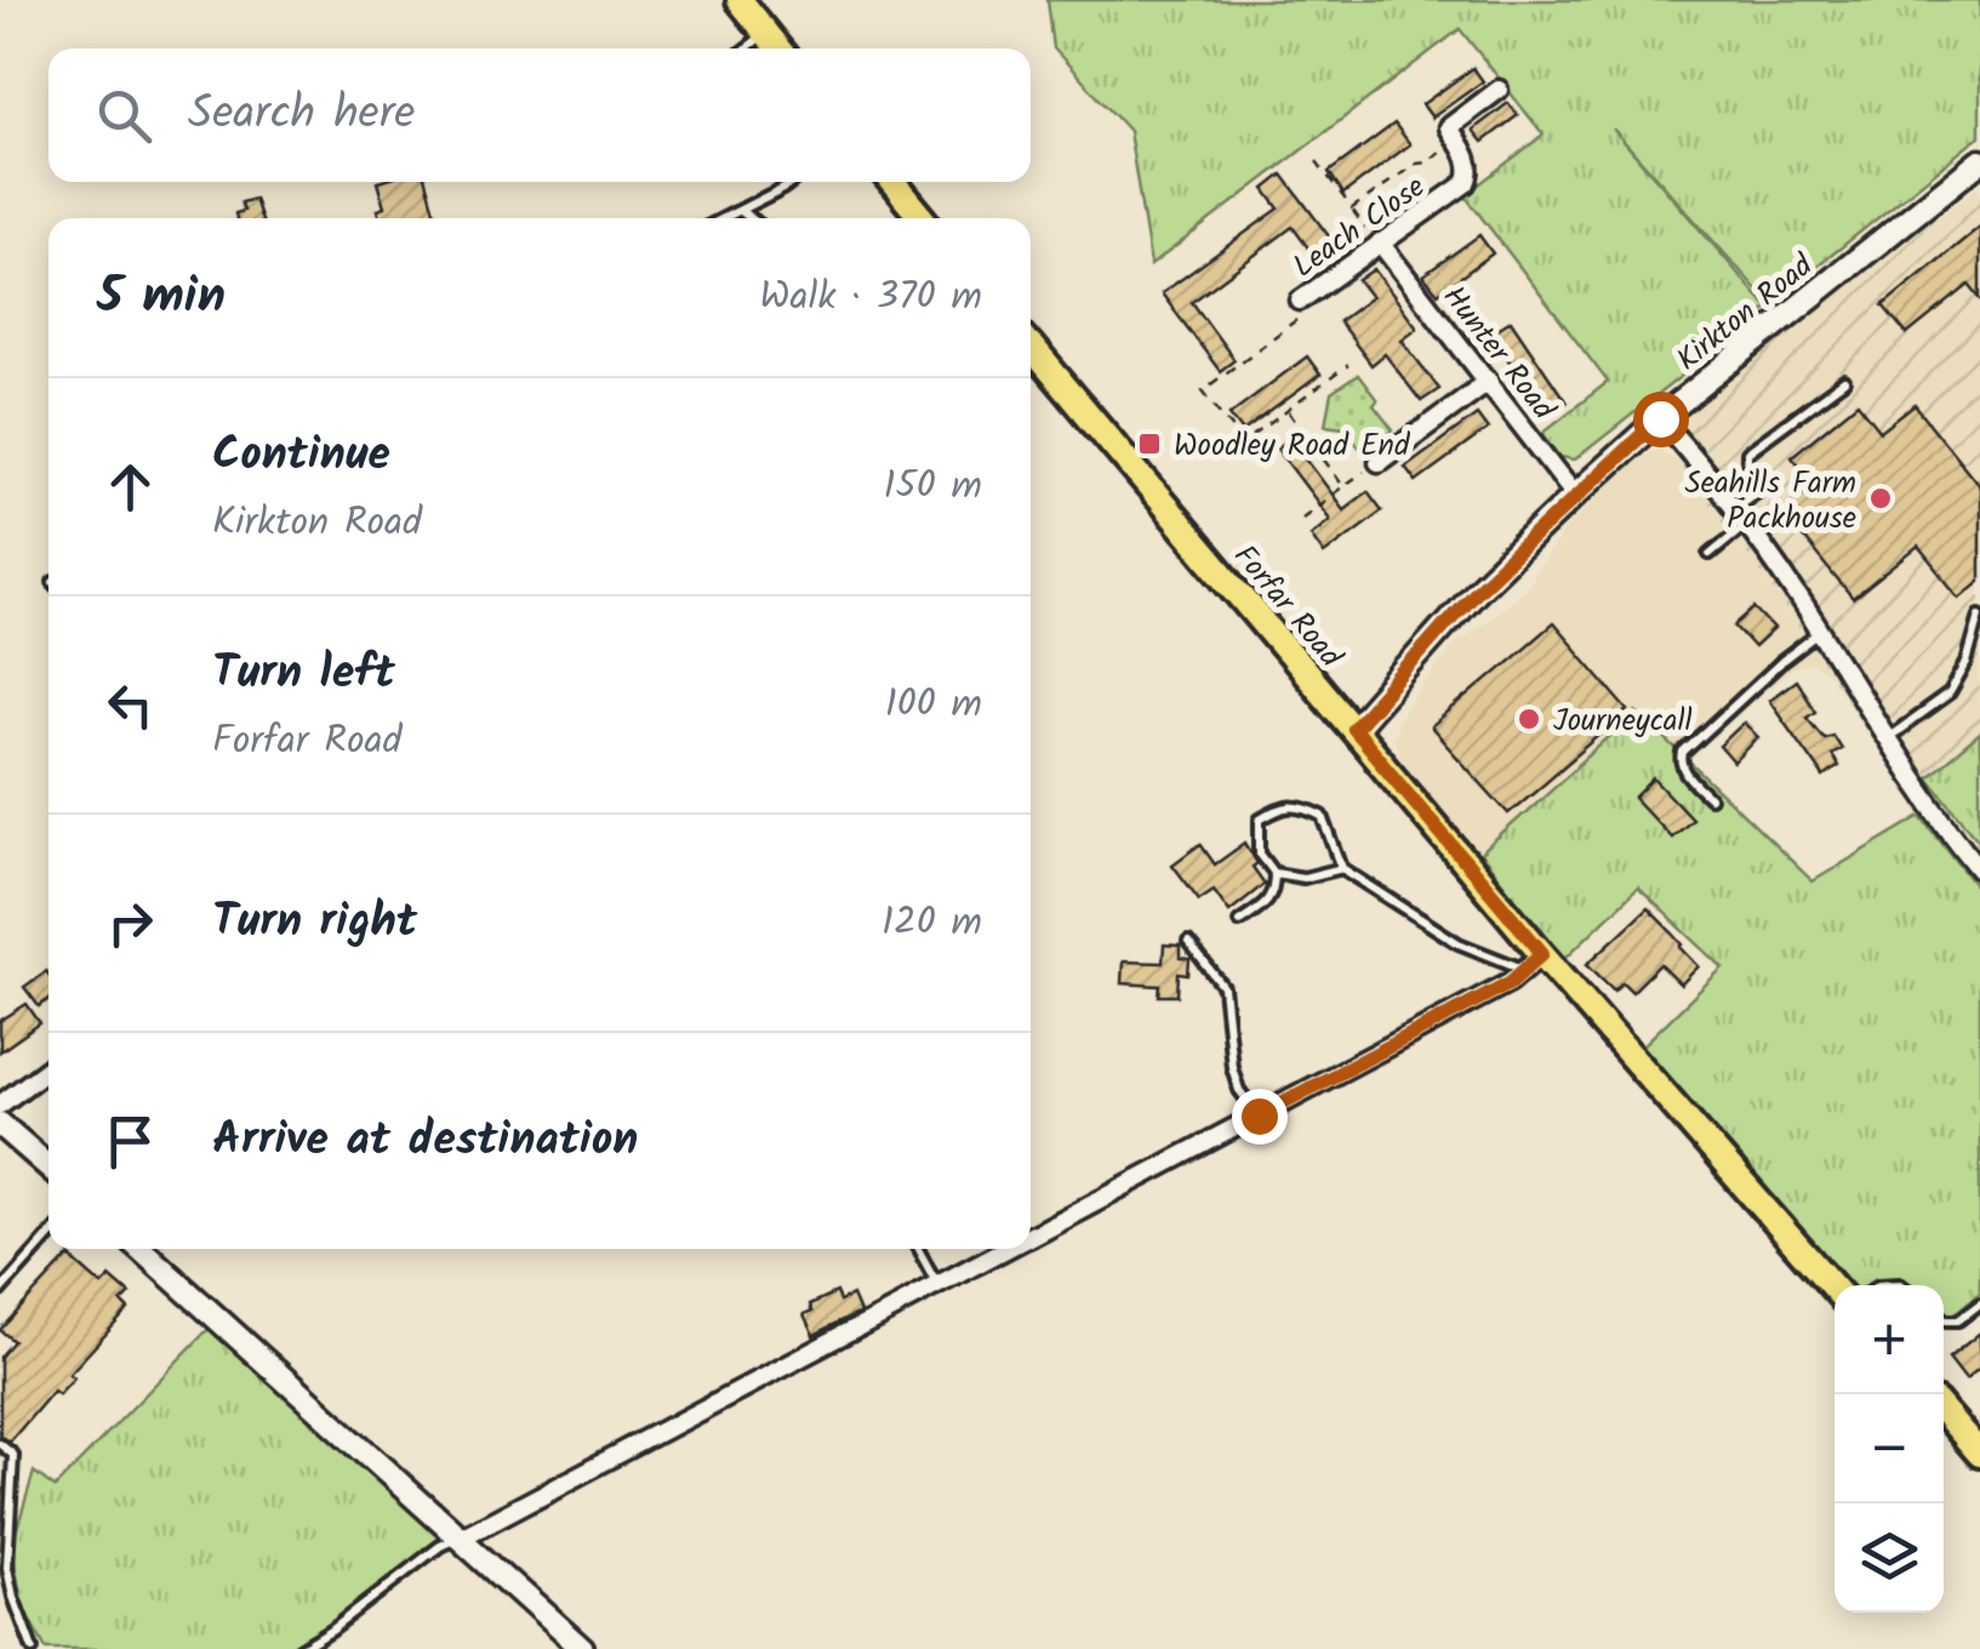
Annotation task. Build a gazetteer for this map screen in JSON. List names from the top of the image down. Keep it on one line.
{"streets":{"main road":["Forfar Road"],"street":["Leach Close","Kirkton Road","Hunter Road"]},"crossings":[["Leach Close","Hunter Road"],["Kirkton Road","Hunter Road"],["Kirkton Road","Forfar Road"]],"places":{"transit":["Woodley Road End"],"other":["Seahills Farm Packhouse","Journeycall"]},"page":{"search":"Search here","heading":["5 min","Walk · 370 m"],"list":[["Continue","Kirkton Road","150 m"],["Turn left","Forfar Road","100 m"],["Turn right","120 m"],"Arrive at destination"],"map_buttons":["+","−"]}}
